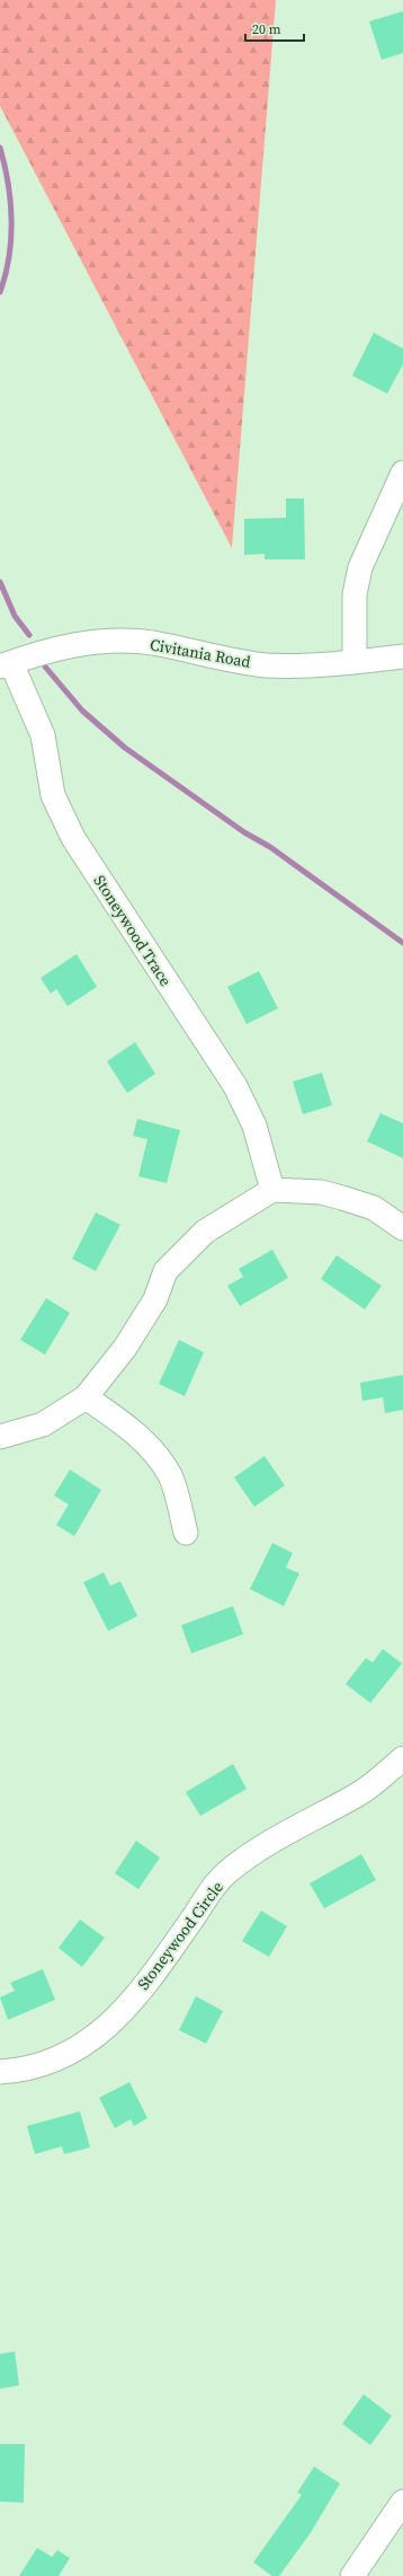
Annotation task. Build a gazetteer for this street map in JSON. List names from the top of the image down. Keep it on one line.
{"streets":{"street":["Civitania Road","Stoneywood Trace","Stoneywood Circle"]},"crossings":[["Civitania Road","Stoneywood Trace"]],"scale_bar":"20 m"}
